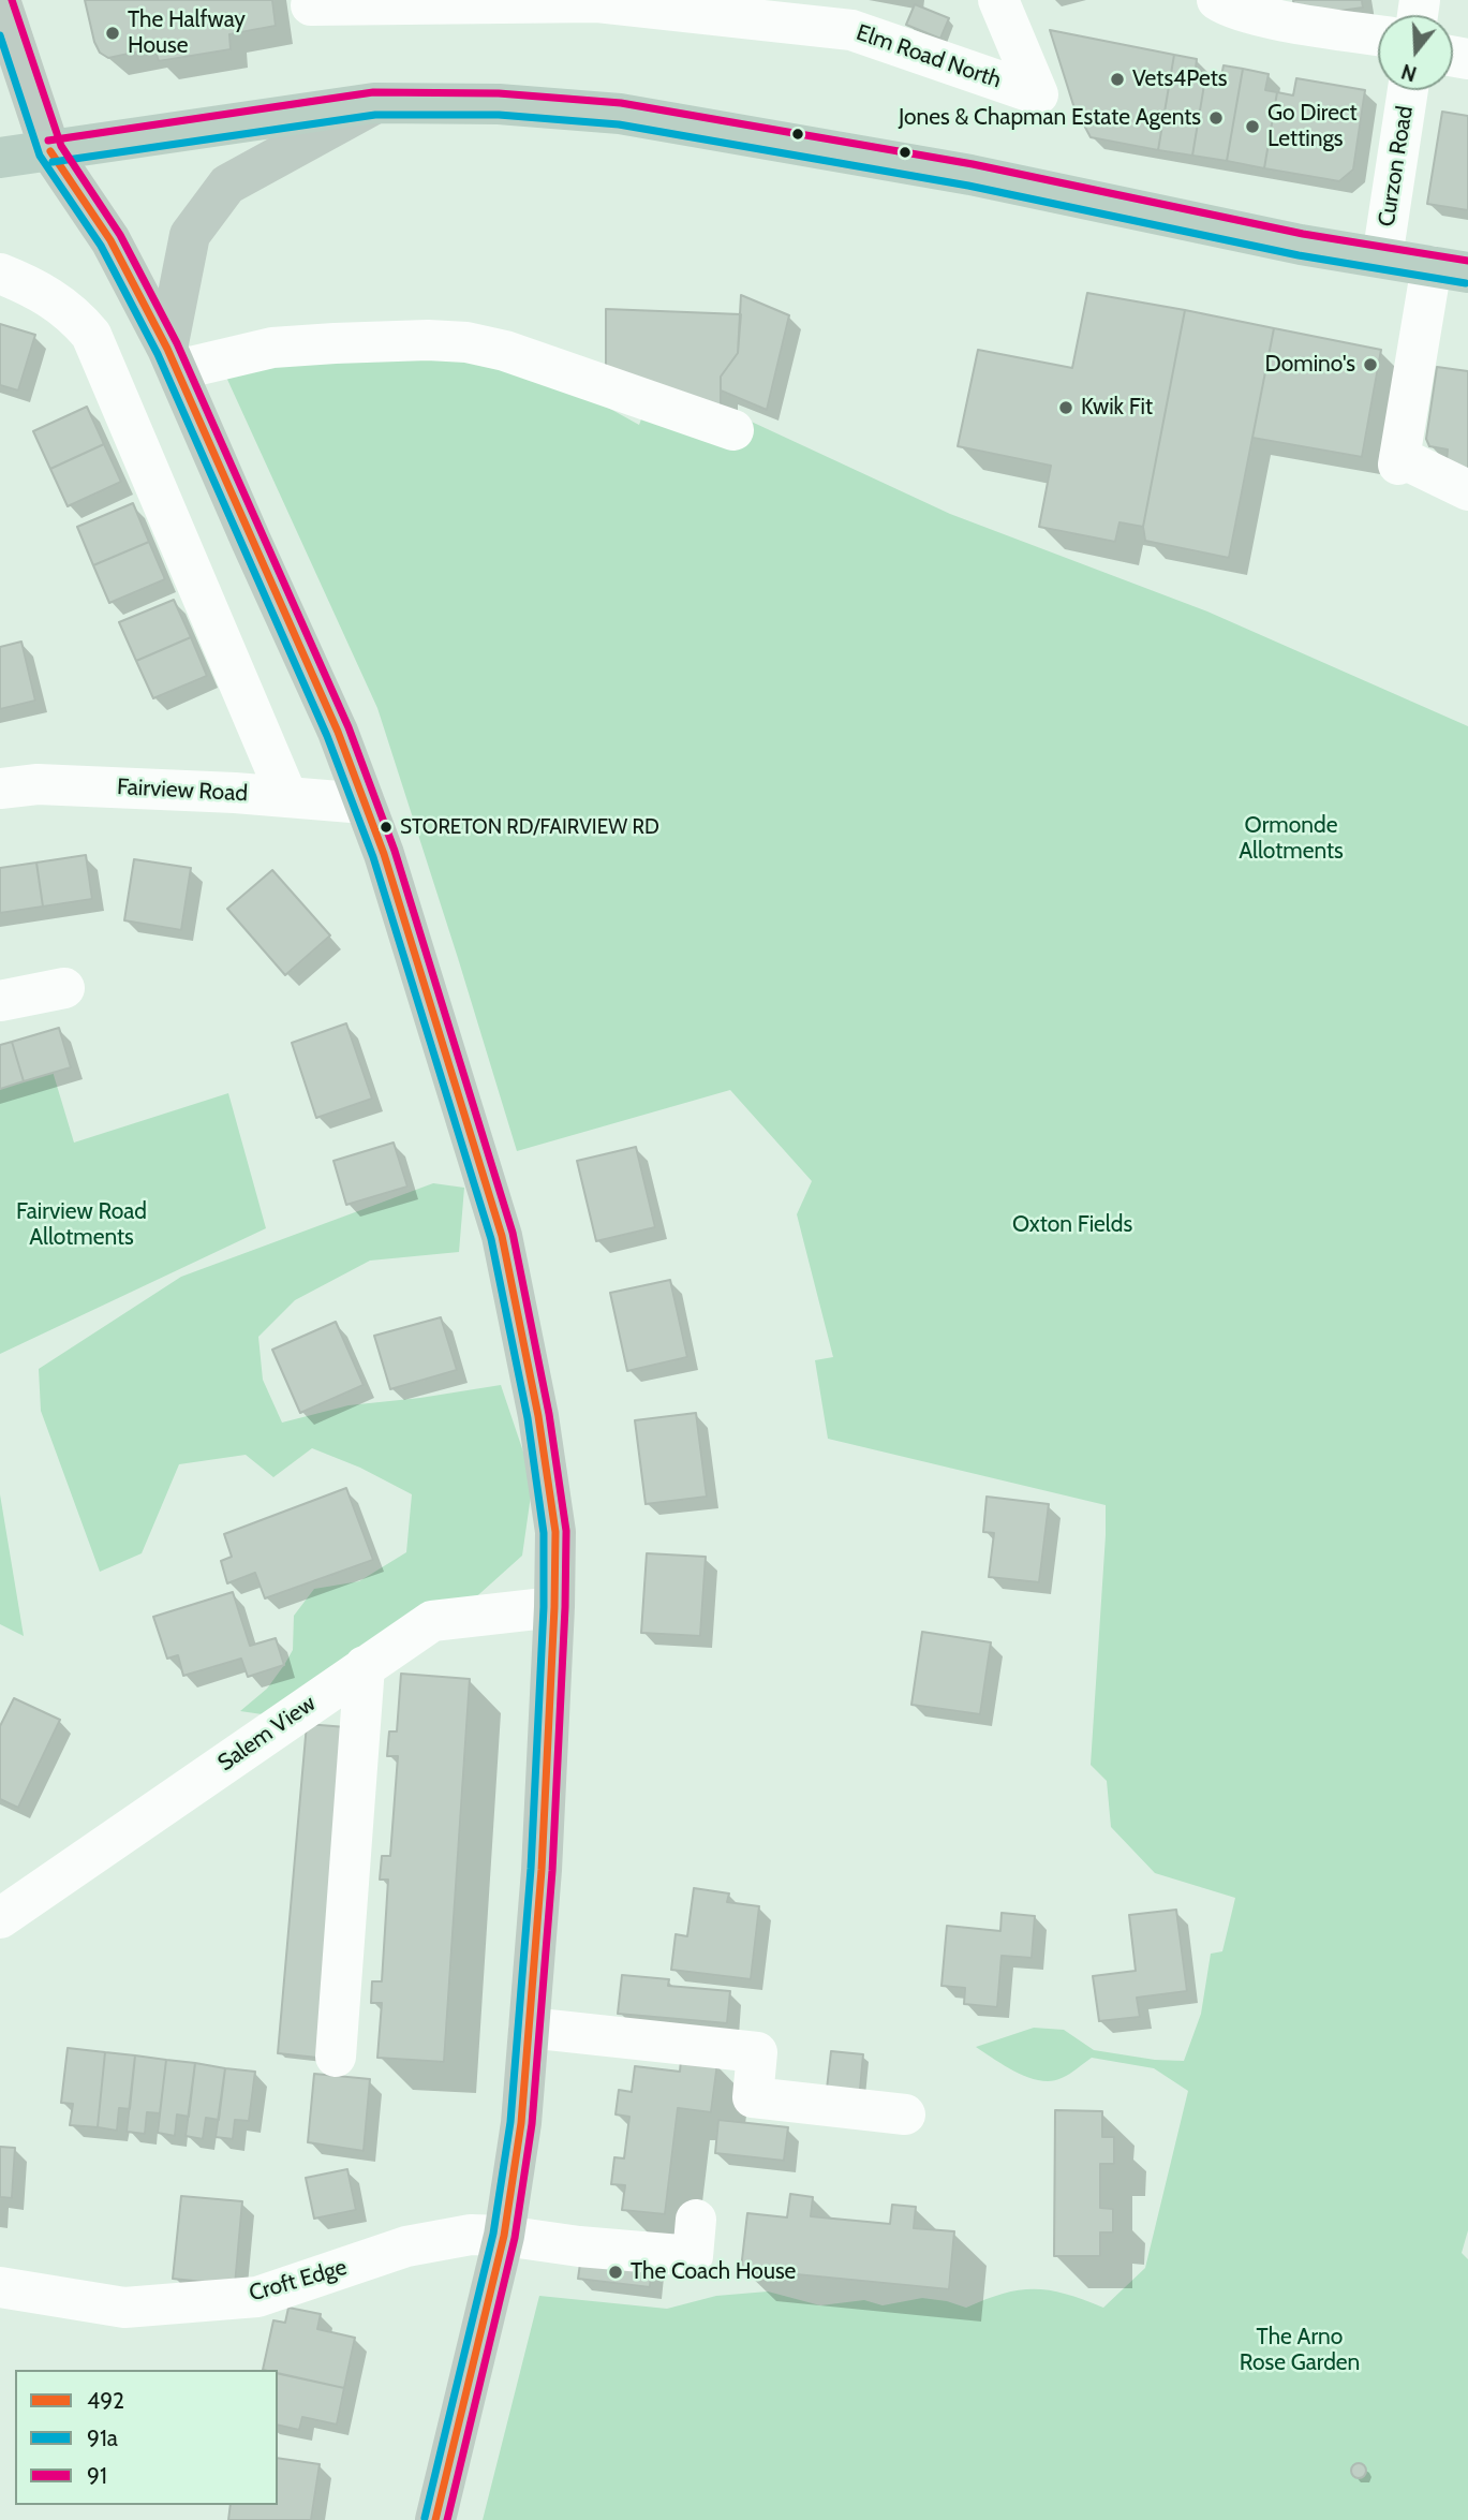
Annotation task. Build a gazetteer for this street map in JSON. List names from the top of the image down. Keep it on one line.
{"streets":{"street":["Elm Road North","Curzon Road","Fairview Road","Salem View","Croft Edge"]},"parks":["Ormonde Allotments","Fairview Road Allotments","Oxton Fields","The Arno Rose Garden"],"places":["The Halfway House","Vets4Pets","Jones & Chapman Estate Agents","Go Direct Lettings","Domino's","Kwik Fit","STORETON RD/FAIRVIEW RD","The Coach House"],"lines":["transit line 91","transit line 91a","transit line 492"],"legend":["492","91a","91"],"north":"bottom"}
